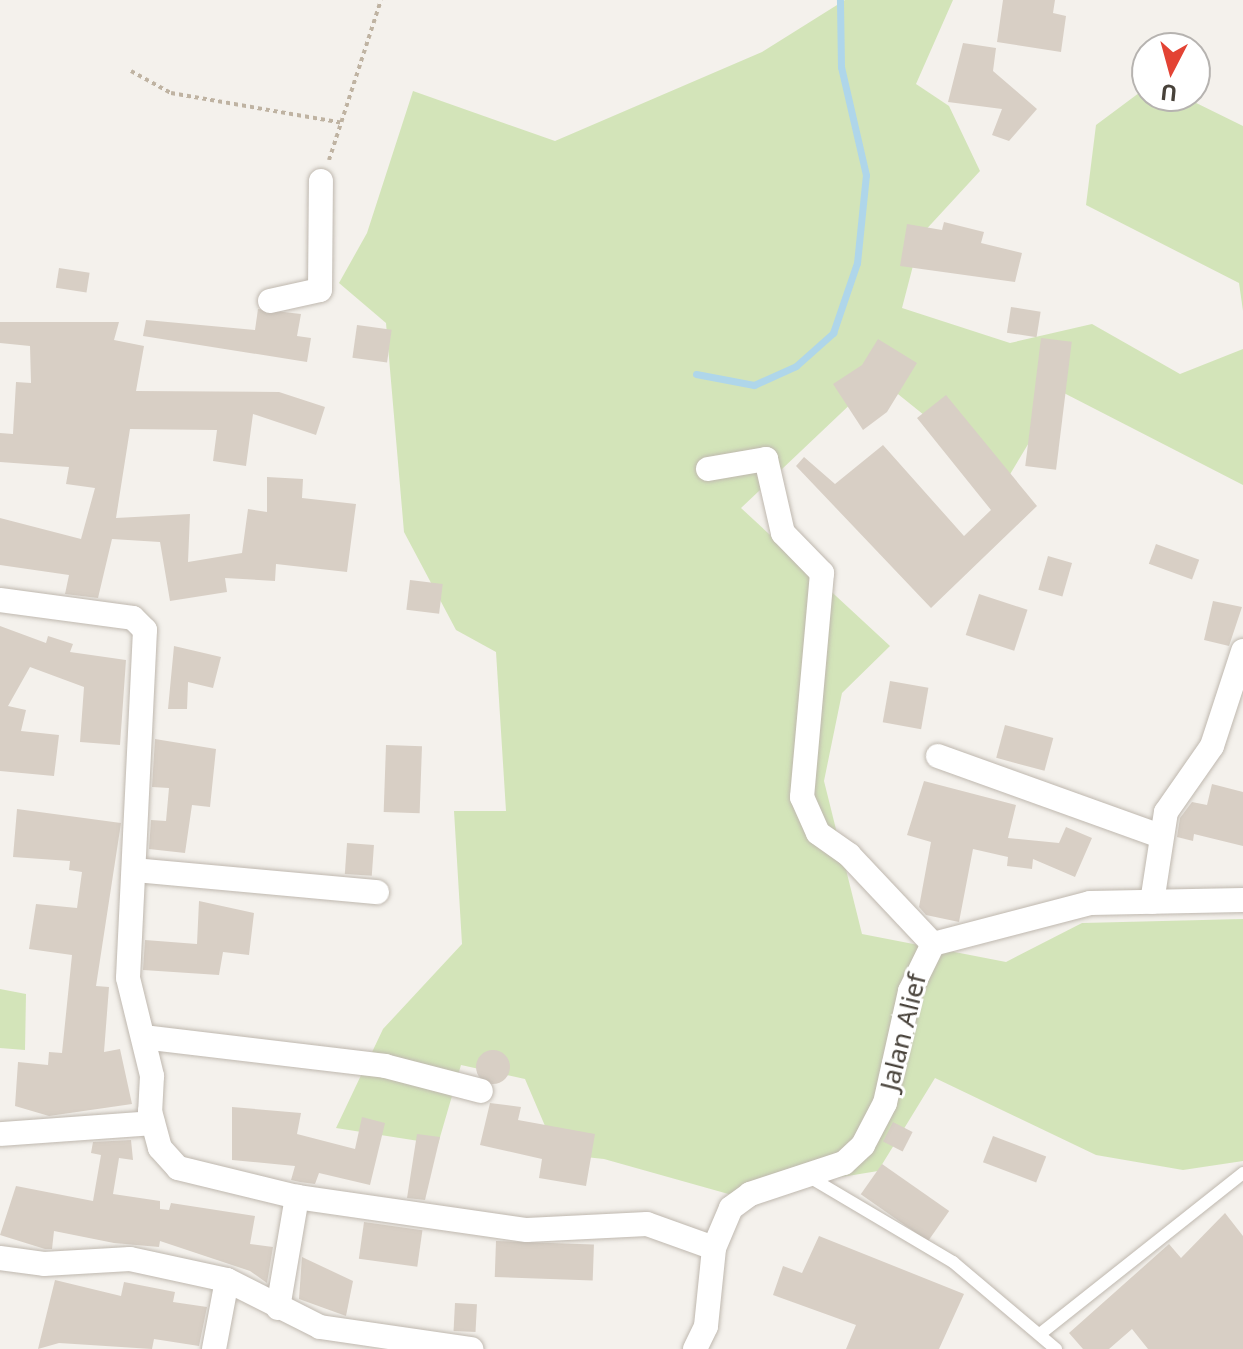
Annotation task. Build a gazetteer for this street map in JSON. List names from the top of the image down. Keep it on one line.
{"streets":{"street":["Jalan Alief"]},"north":"bottom"}
